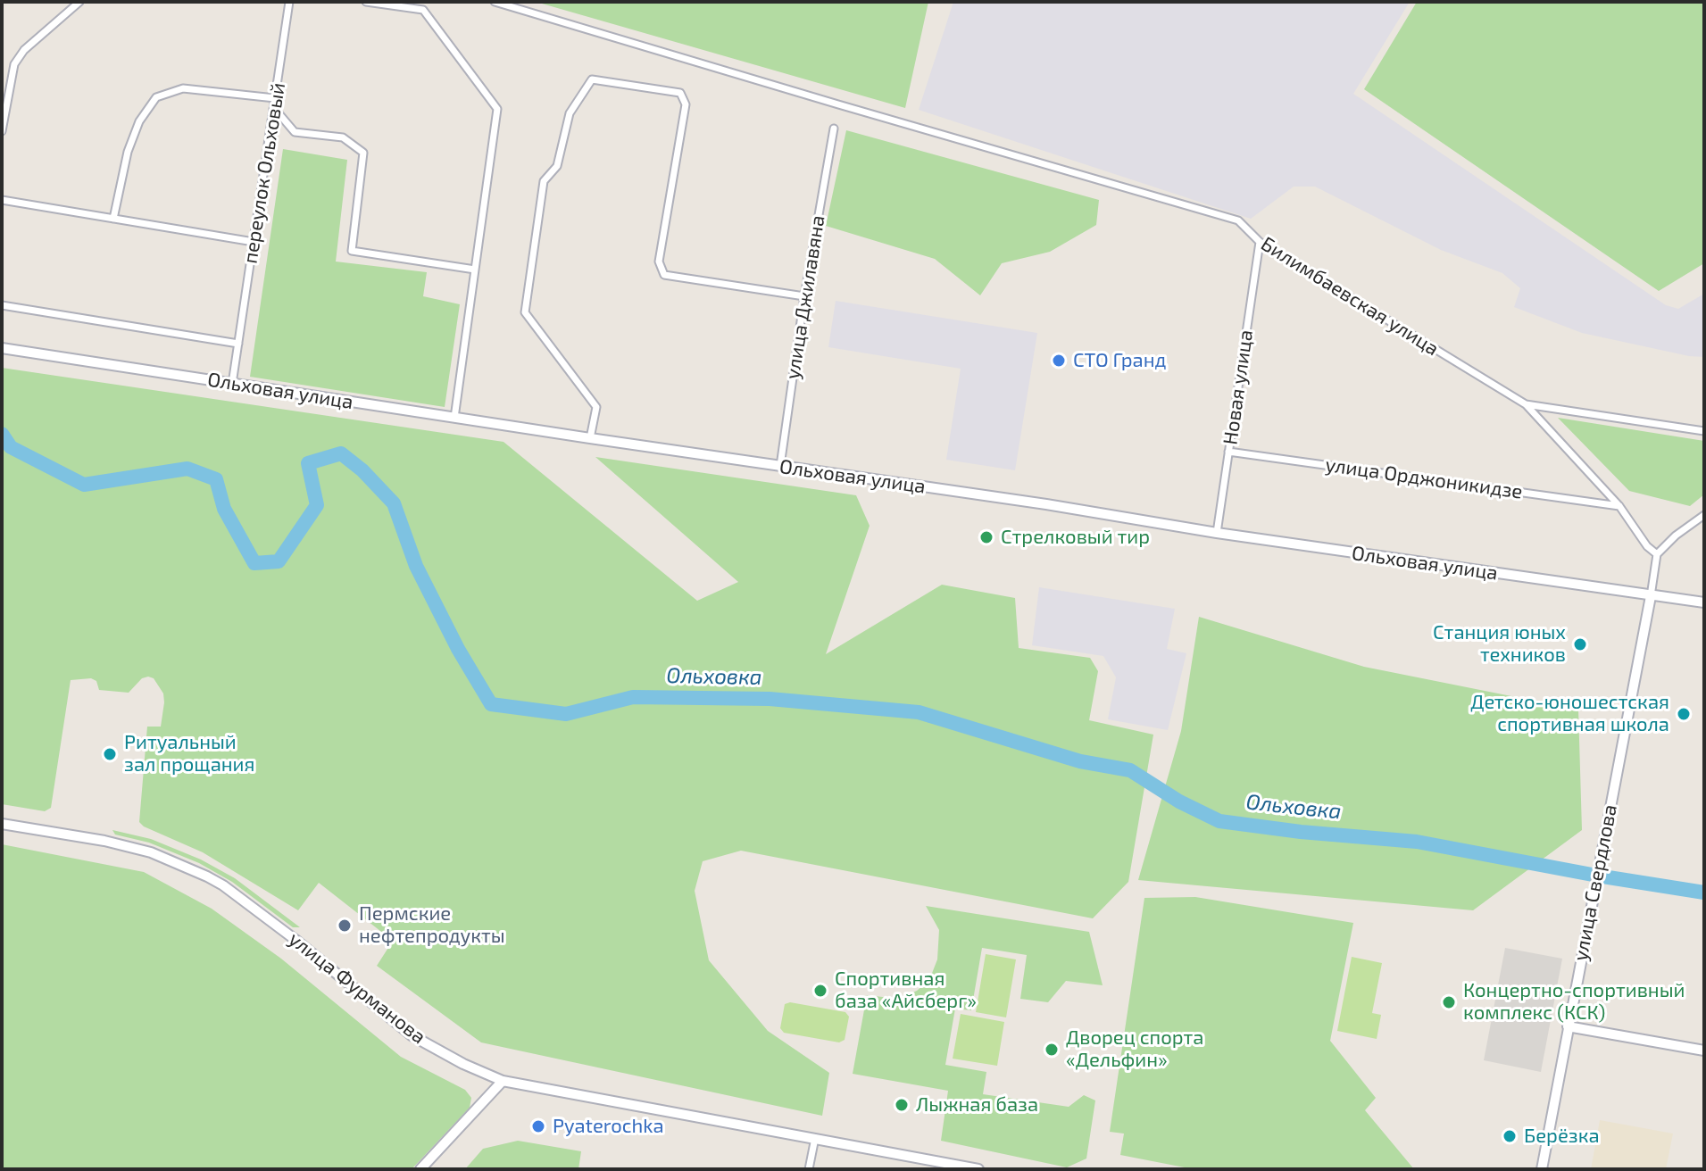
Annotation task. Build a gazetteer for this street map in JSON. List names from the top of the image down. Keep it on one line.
{"streets":{"main road":["Ольховая улица","улица Свердлова","улица Фурманова"],"street":["переулок Ольховый","Билимбаевская улица","улица Джилавяна","Новая улица","улица Орджоникидзе"]},"crossings":[["переулок Ольховый","Ольховая улица"],["Билимбаевская улица","Новая улица"],["Билимбаевская улица","улица Орджоникидзе"],["улица Джилавяна","Ольховая улица"],["Новая улица","Ольховая улица"],["Новая улица","улица Орджоникидзе"],["Ольховая улица","улица Свердлова"]],"water":["Ольховка"],"places":["СТО Гранд","Стрелковый тир","Станция юных техников","Детско-юношестская спортивная школа","Ритуальный зал прощания","Пермские нефтепродукты","Спортивная база «Айсберг»","Концертно-спортивный комплекс (КСК)","Дворец спорта «Дельфин»","Лыжная база","Pyaterochka","Берёзка"]}
